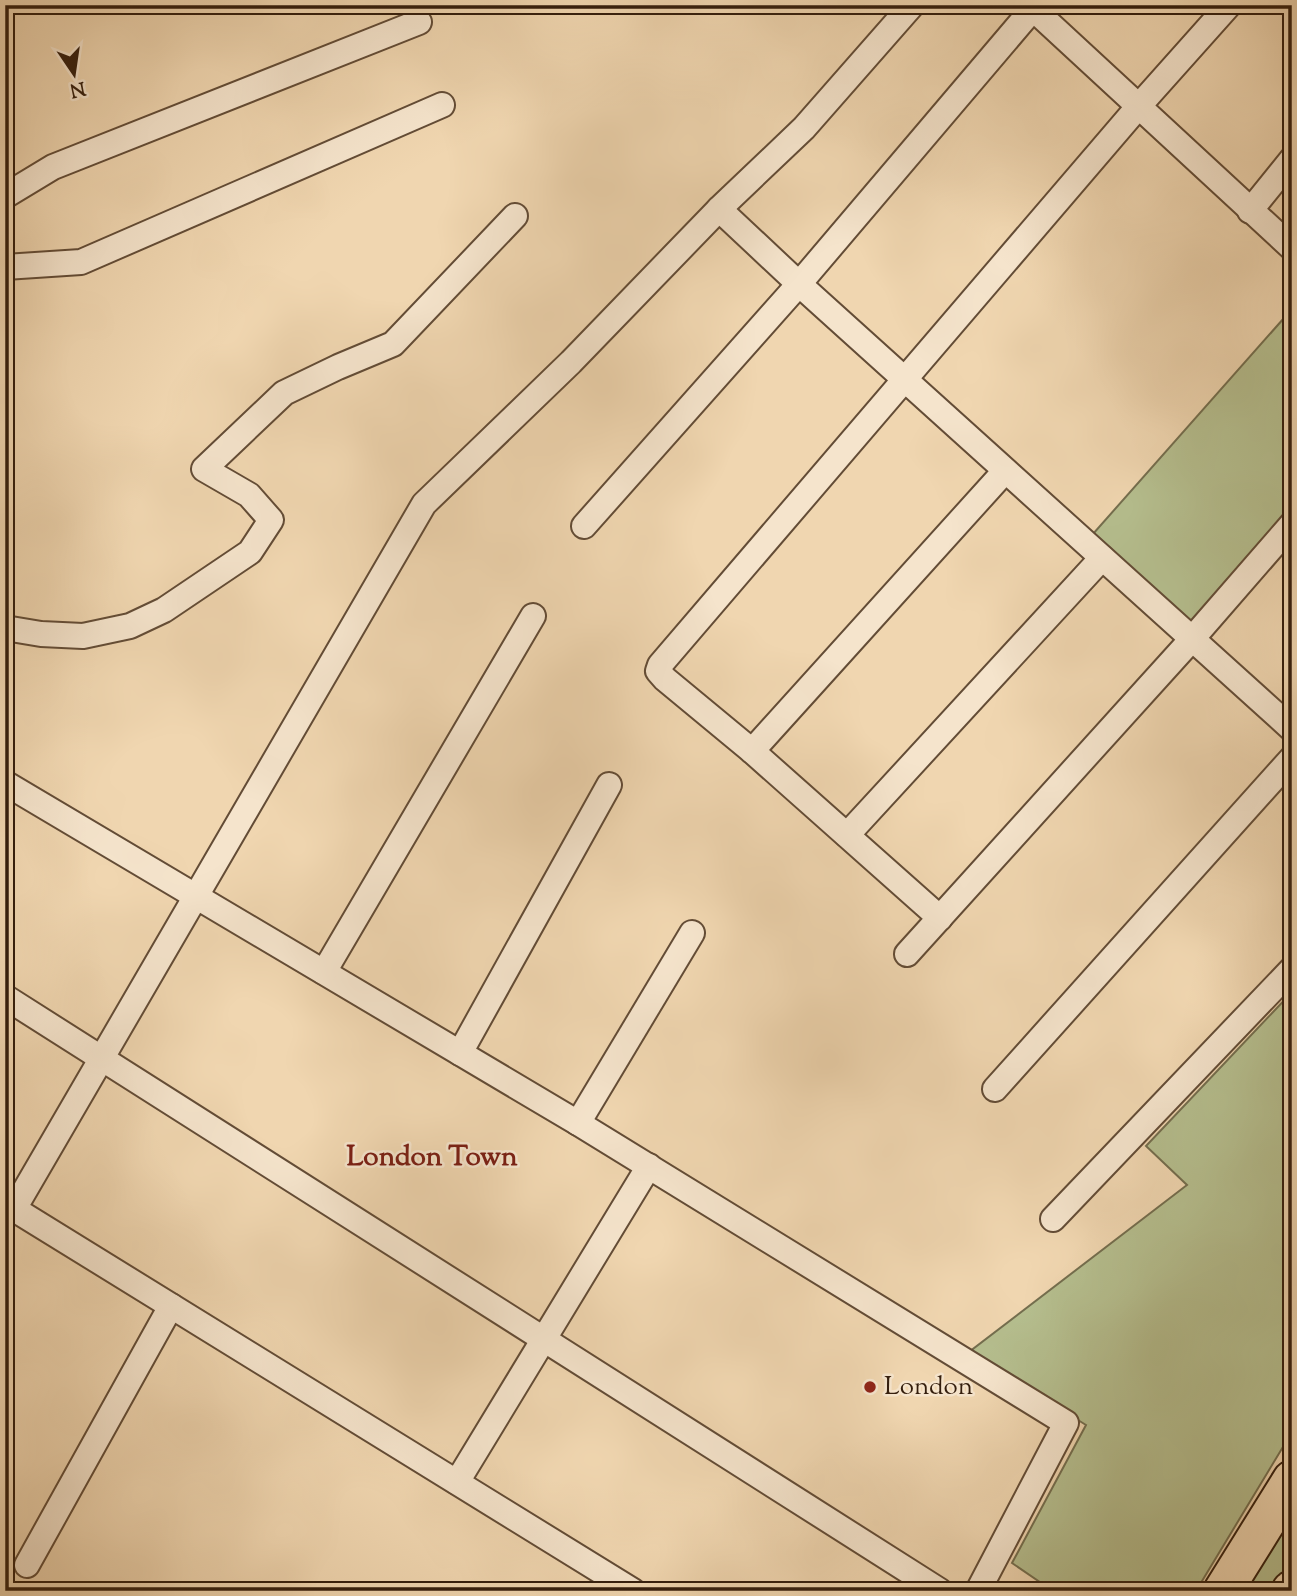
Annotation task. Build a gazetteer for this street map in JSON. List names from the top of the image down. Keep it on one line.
{"districts":["London Town"],"places":["London"],"north":"bottom"}
